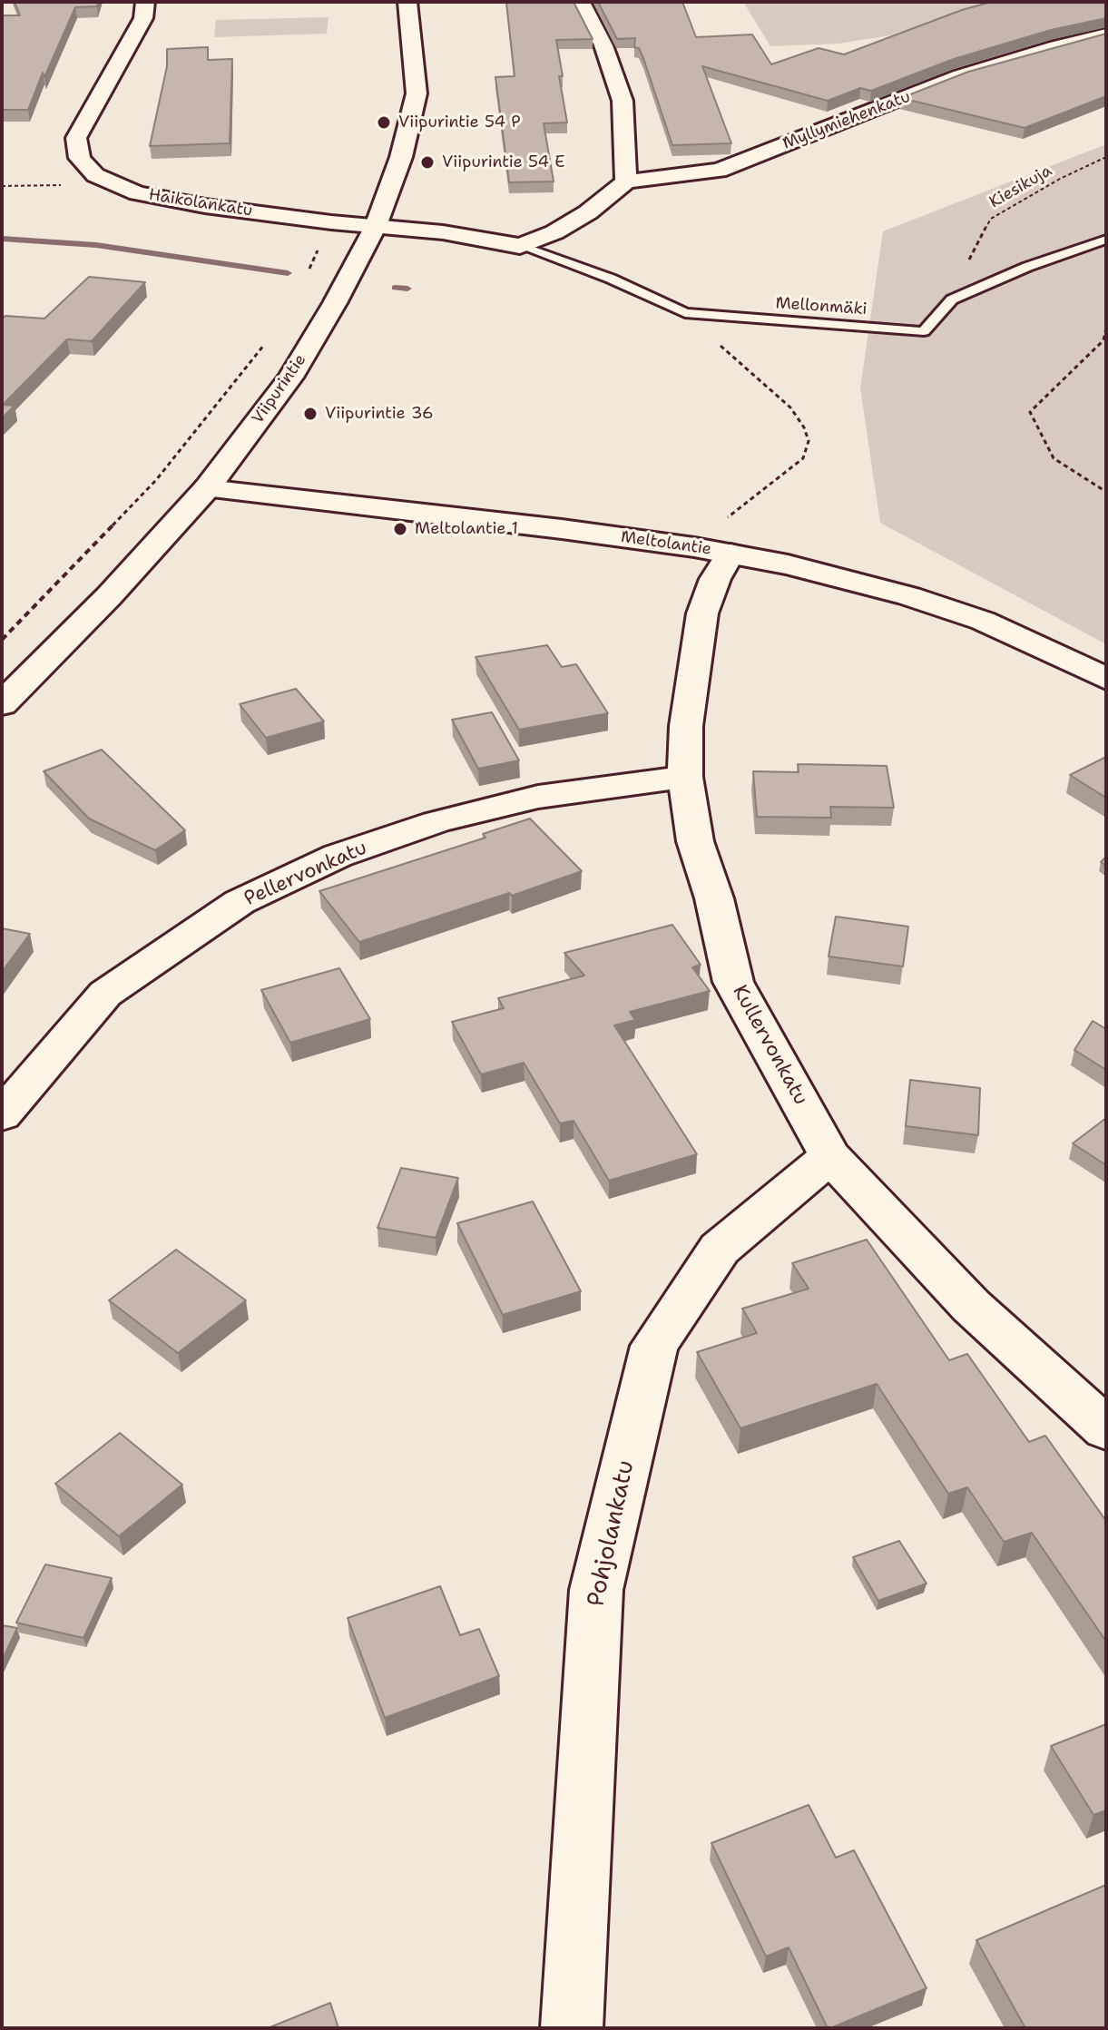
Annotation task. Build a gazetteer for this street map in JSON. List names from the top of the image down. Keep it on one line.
{"streets":{"street":["Myllymiehenkatu","Haikolankatu","Viipurintie","Meltolantie","Pellervonkatu","Kullervonkatu","Pohjolankatu"],"lane":["Mellonmäki"],"path":["Kiesikuja"]},"crossings":[["Kiesikuja","Mellonmäki"],["Haikolankatu","Mellonmäki"],["Haikolankatu","Viipurintie"],["Viipurintie","Meltolantie"],["Meltolantie","Kullervonkatu"],["Pellervonkatu","Kullervonkatu"],["Kullervonkatu","Pohjolankatu"]],"places":["Viipurintie 54 P","Viipurintie 54 E","Viipurintie 36","Meltolantie 1"]}
